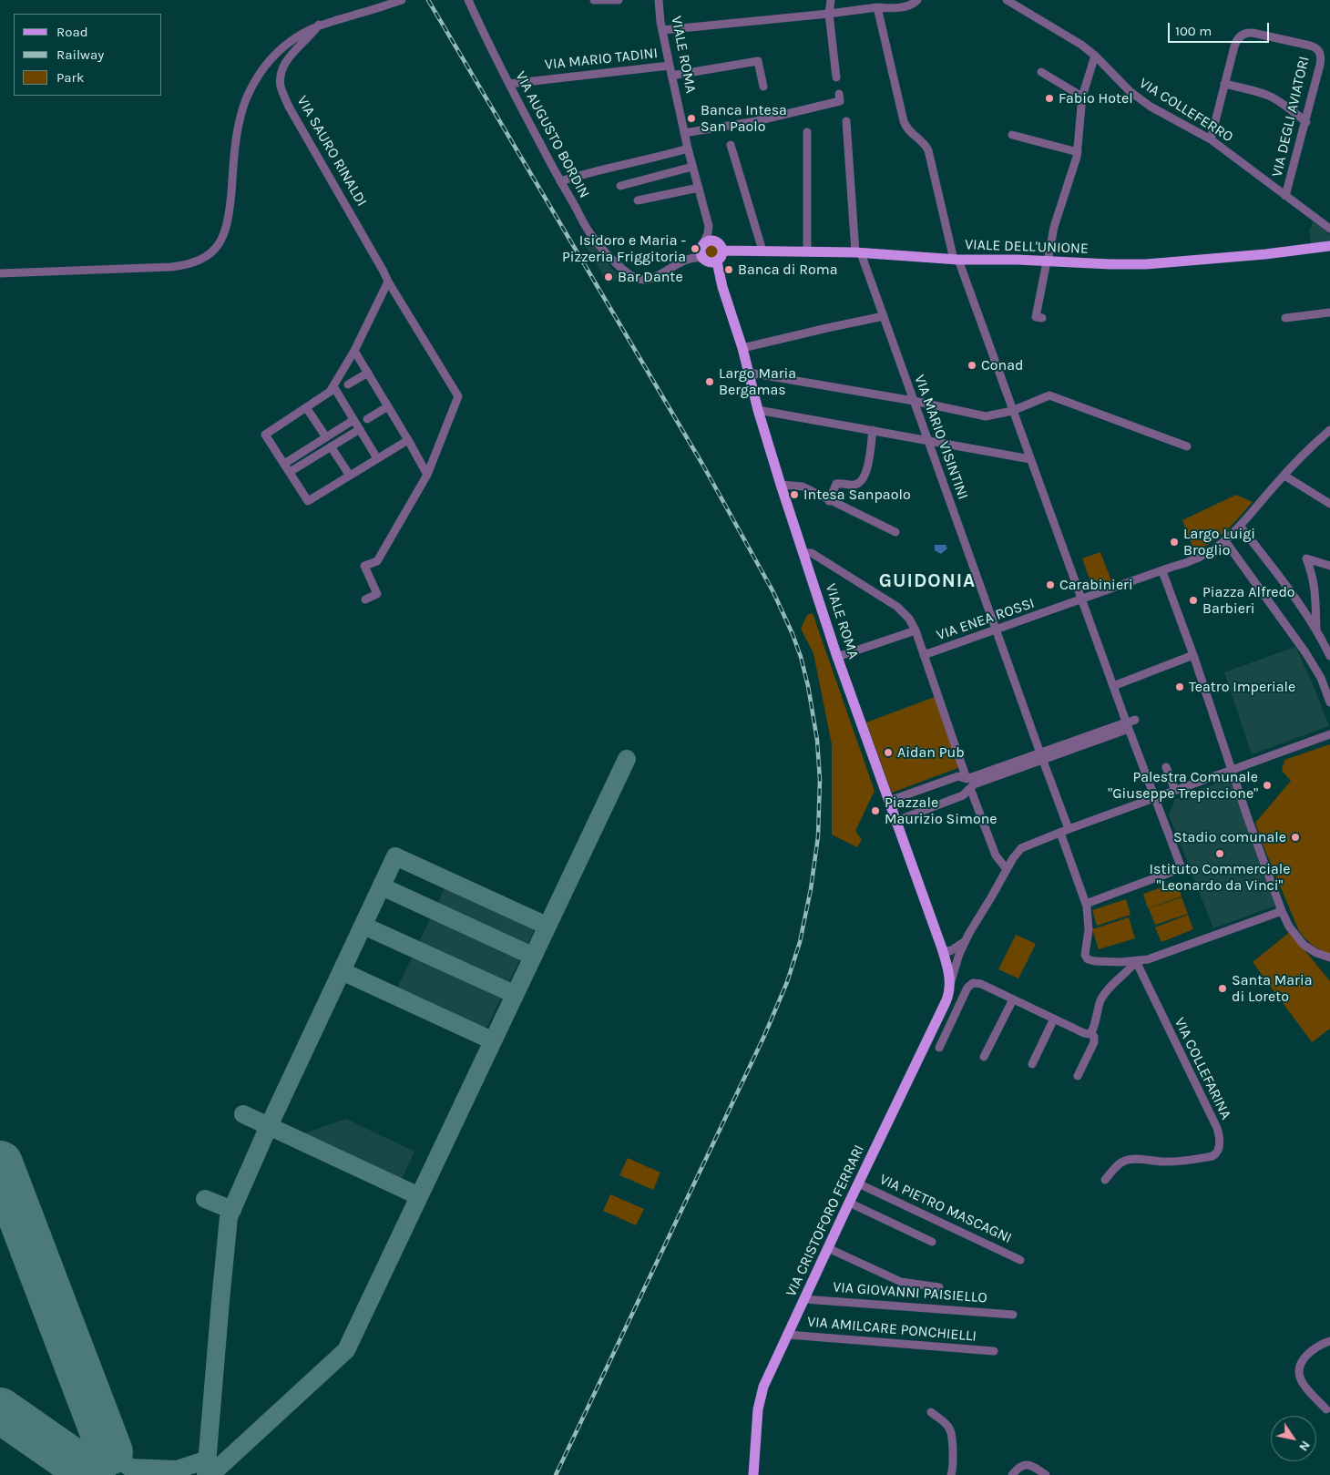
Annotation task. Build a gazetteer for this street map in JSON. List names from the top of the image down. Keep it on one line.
{"streets":{"main road":["VIALE ROMA","VIALE DELL'UNIONE","VIA CRISTOFORO FERRARI"],"street":["VIA MARIO TADINI","VIA COLLEFERRO","VIA DEGLI AVIATORI","VIA AUGUSTO BORDIN","VIA SAURO RINALDI","VIA MARIO VISINTINI","VIA ENEA ROSSI","VIA COLLEFARINA","VIA PIETRO MASCAGNI","VIA GIOVANNI PAISIELLO","VIA AMILCARE PONCHIELLI"]},"crossings":[["VIALE ROMA","VIA MARIO TADINI"],["VIALE ROMA","VIA AUGUSTO BORDIN"],["VIALE ROMA","VIALE DELL'UNIONE"],["VIALE ROMA","VIA CRISTOFORO FERRARI"],["VIA MARIO TADINI","VIA AUGUSTO BORDIN"],["VIA COLLEFERRO","VIA DEGLI AVIATORI"],["VIA AUGUSTO BORDIN","VIALE DELL'UNIONE"],["VIALE DELL'UNIONE","VIA MARIO VISINTINI"],["VIA MARIO VISINTINI","VIA ENEA ROSSI"],["VIA PIETRO MASCAGNI","VIA CRISTOFORO FERRARI"],["VIA CRISTOFORO FERRARI","VIA GIOVANNI PAISIELLO"],["VIA CRISTOFORO FERRARI","VIA AMILCARE PONCHIELLI"]],"districts":["GUIDONIA"],"places":["Fabio Hotel","Banca Intesa San Paolo","Isidoro e Maria - Pizzeria Friggitoria","Banca di Roma","Bar Dante","Conad","Largo Maria Bergamas","Intesa Sanpaolo","Largo Luigi Broglio","Carabinieri","Piazza Alfredo Barbieri","Teatro Imperiale","Aidan Pub","Palestra Comunale \"Giuseppe Trepiccione\"","Piazzale Maurizio Simone","Stadio comunale","Istituto Commerciale \"Leonardo da Vinci\"","Santa Maria di Loreto"],"legend":["Road","Railway","Park"],"scale_bar":"100 m","north":"bottom right"}
